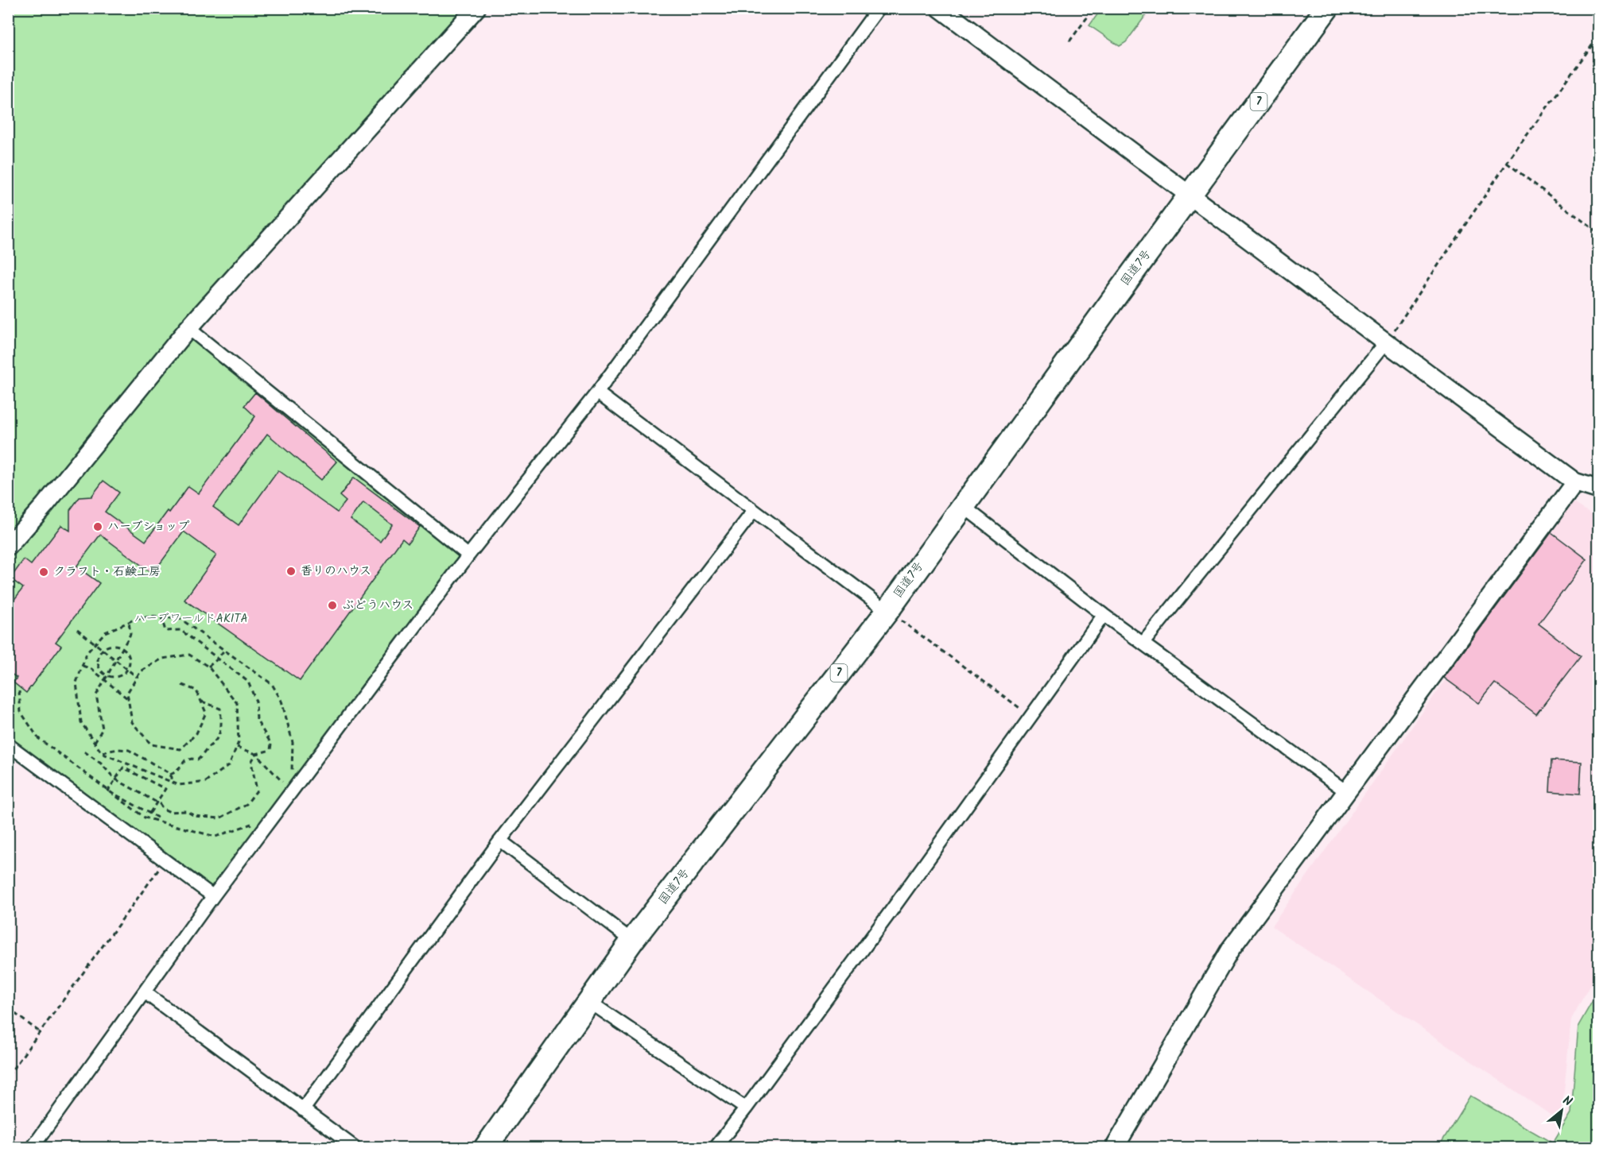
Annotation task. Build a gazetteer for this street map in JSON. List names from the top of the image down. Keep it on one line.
{"streets":{"highway":["7","国道7号"]},"parks":["ハーブワールドAKITA"],"places":["ハーブショップ","香りのハウス","クラフト・石鹸工房","ぶどうハウス"],"north":"top right"}
